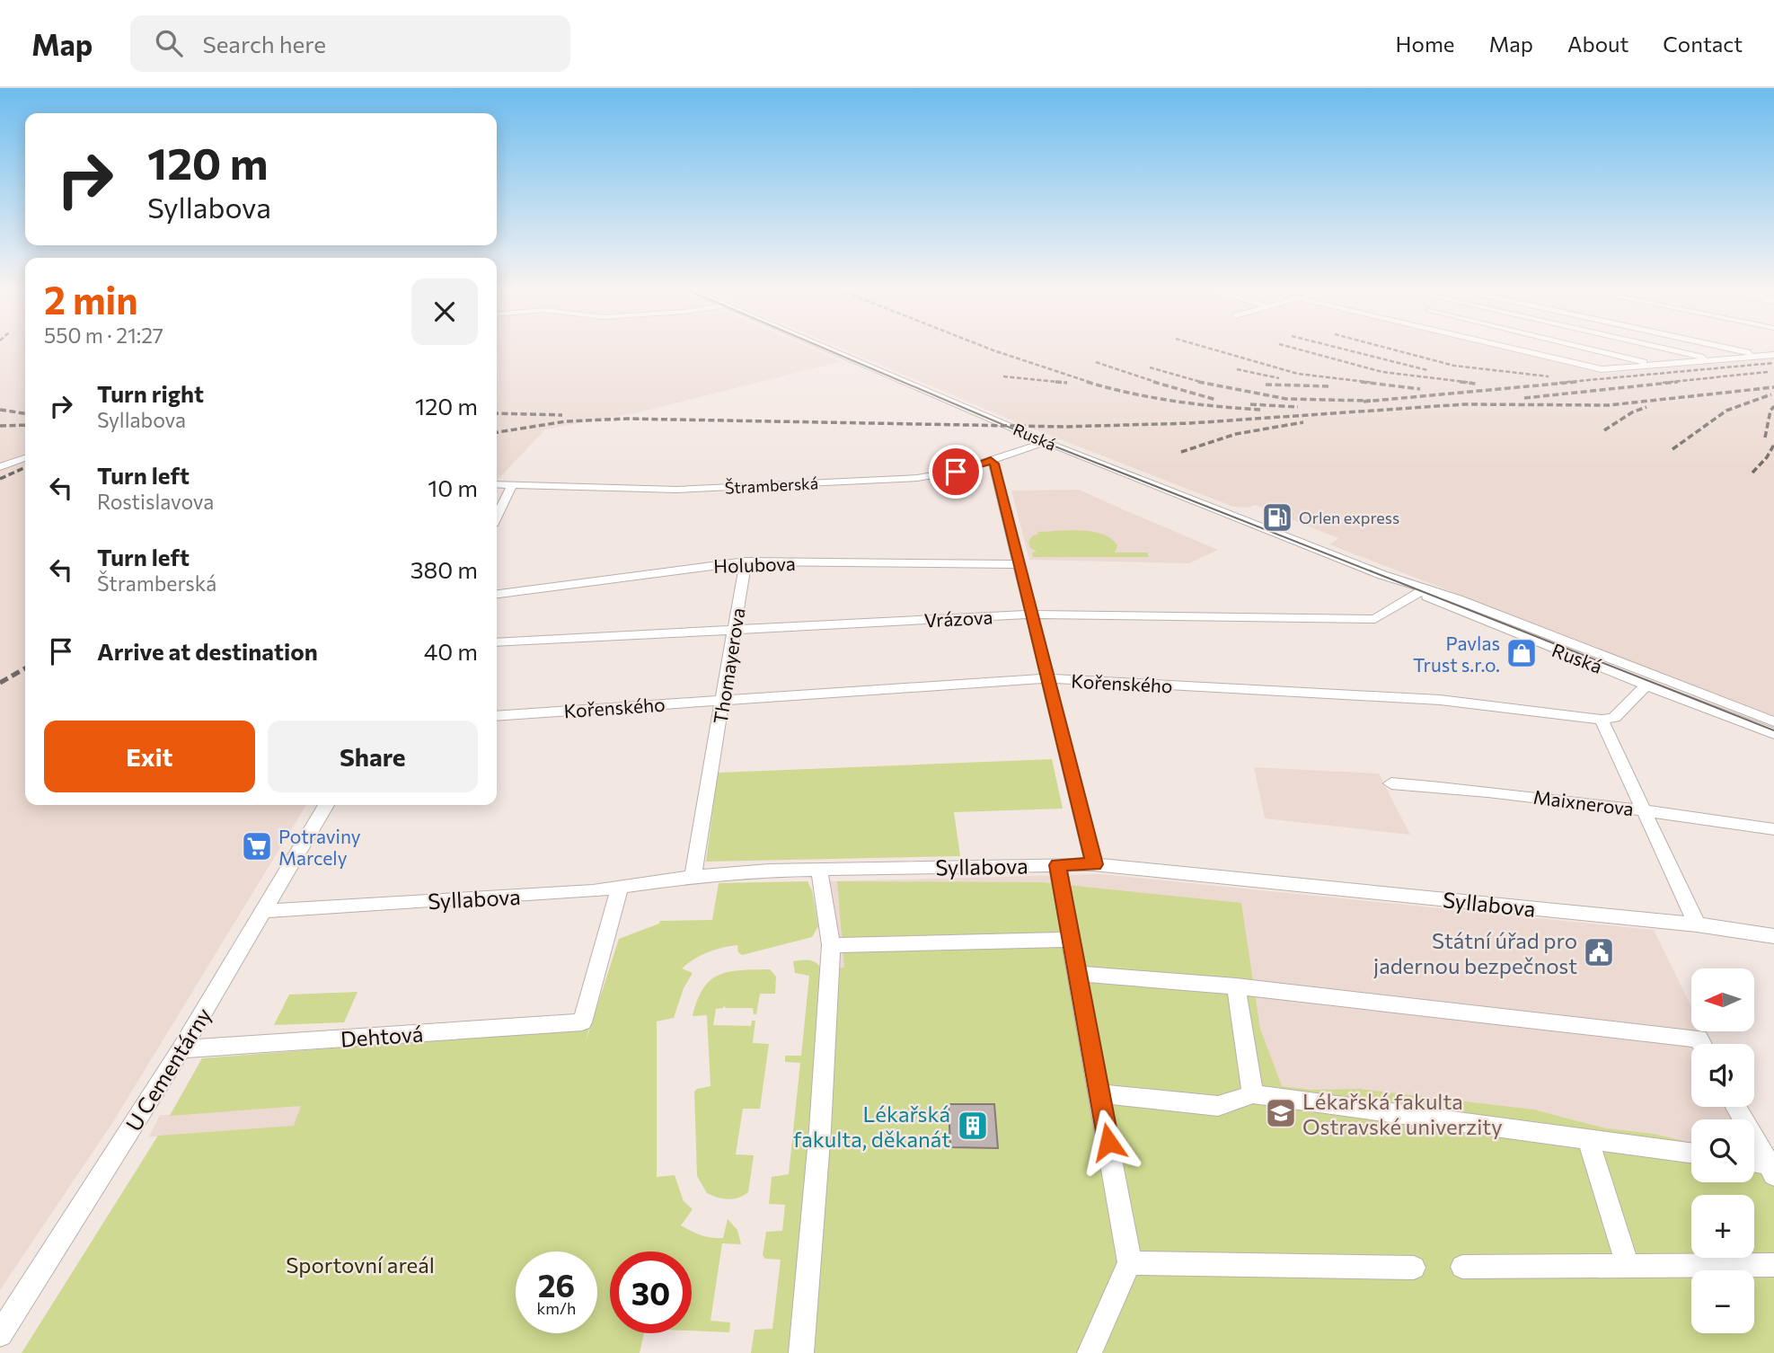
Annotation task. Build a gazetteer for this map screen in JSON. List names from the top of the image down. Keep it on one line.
{"streets":{"street":["Ruská","Štramberská","Holubova","Vrázova","Thomayerova","Kořenského","Maixnerova","Syllabova","Dehtová","U Cementárny"]},"crossings":[["Ruská","Štramberská"],["Ruská","Vrázova"],["Holubova","Thomayerova"],["Vrázova","Thomayerova"],["Thomayerova","Kořenského"],["Thomayerova","Syllabova"],["Syllabova","Dehtová"],["Syllabova","U Cementárny"],["Dehtová","U Cementárny"]],"parks":["Sportovní areál"],"places":{"fuel station":["Orlen express"],"shop":["Pavlas Trust s.r.o."],"supermarket":["Potraviny Marcely"],"public building":["Státní úřad pro jadernou bezpečnost"],"school or university":["Lékařská fakulta Ostravské univerzity"],"building":["Lékařská fakulta, děkanát"]},"north":"left","page":{"header":"Map","search":"Search here","nav":["Home","Map","About","Contact"],"turn":["120 m","Syllabova"],"heading":["2 min","550 m · 21:27"],"list":[{"name":"Turn right","note":"Syllabova","value":"120 m"},{"name":"Turn left","note":"Rostislavova","value":"10 m"},{"name":"Turn left","note":"Štramberská","value":"380 m"},{"name":"Arrive at destination","value":"40 m"}],"buttons":["Exit","Share"],"map_buttons":["+","−"],"speed":"26 km/h","limit":"30"}}
